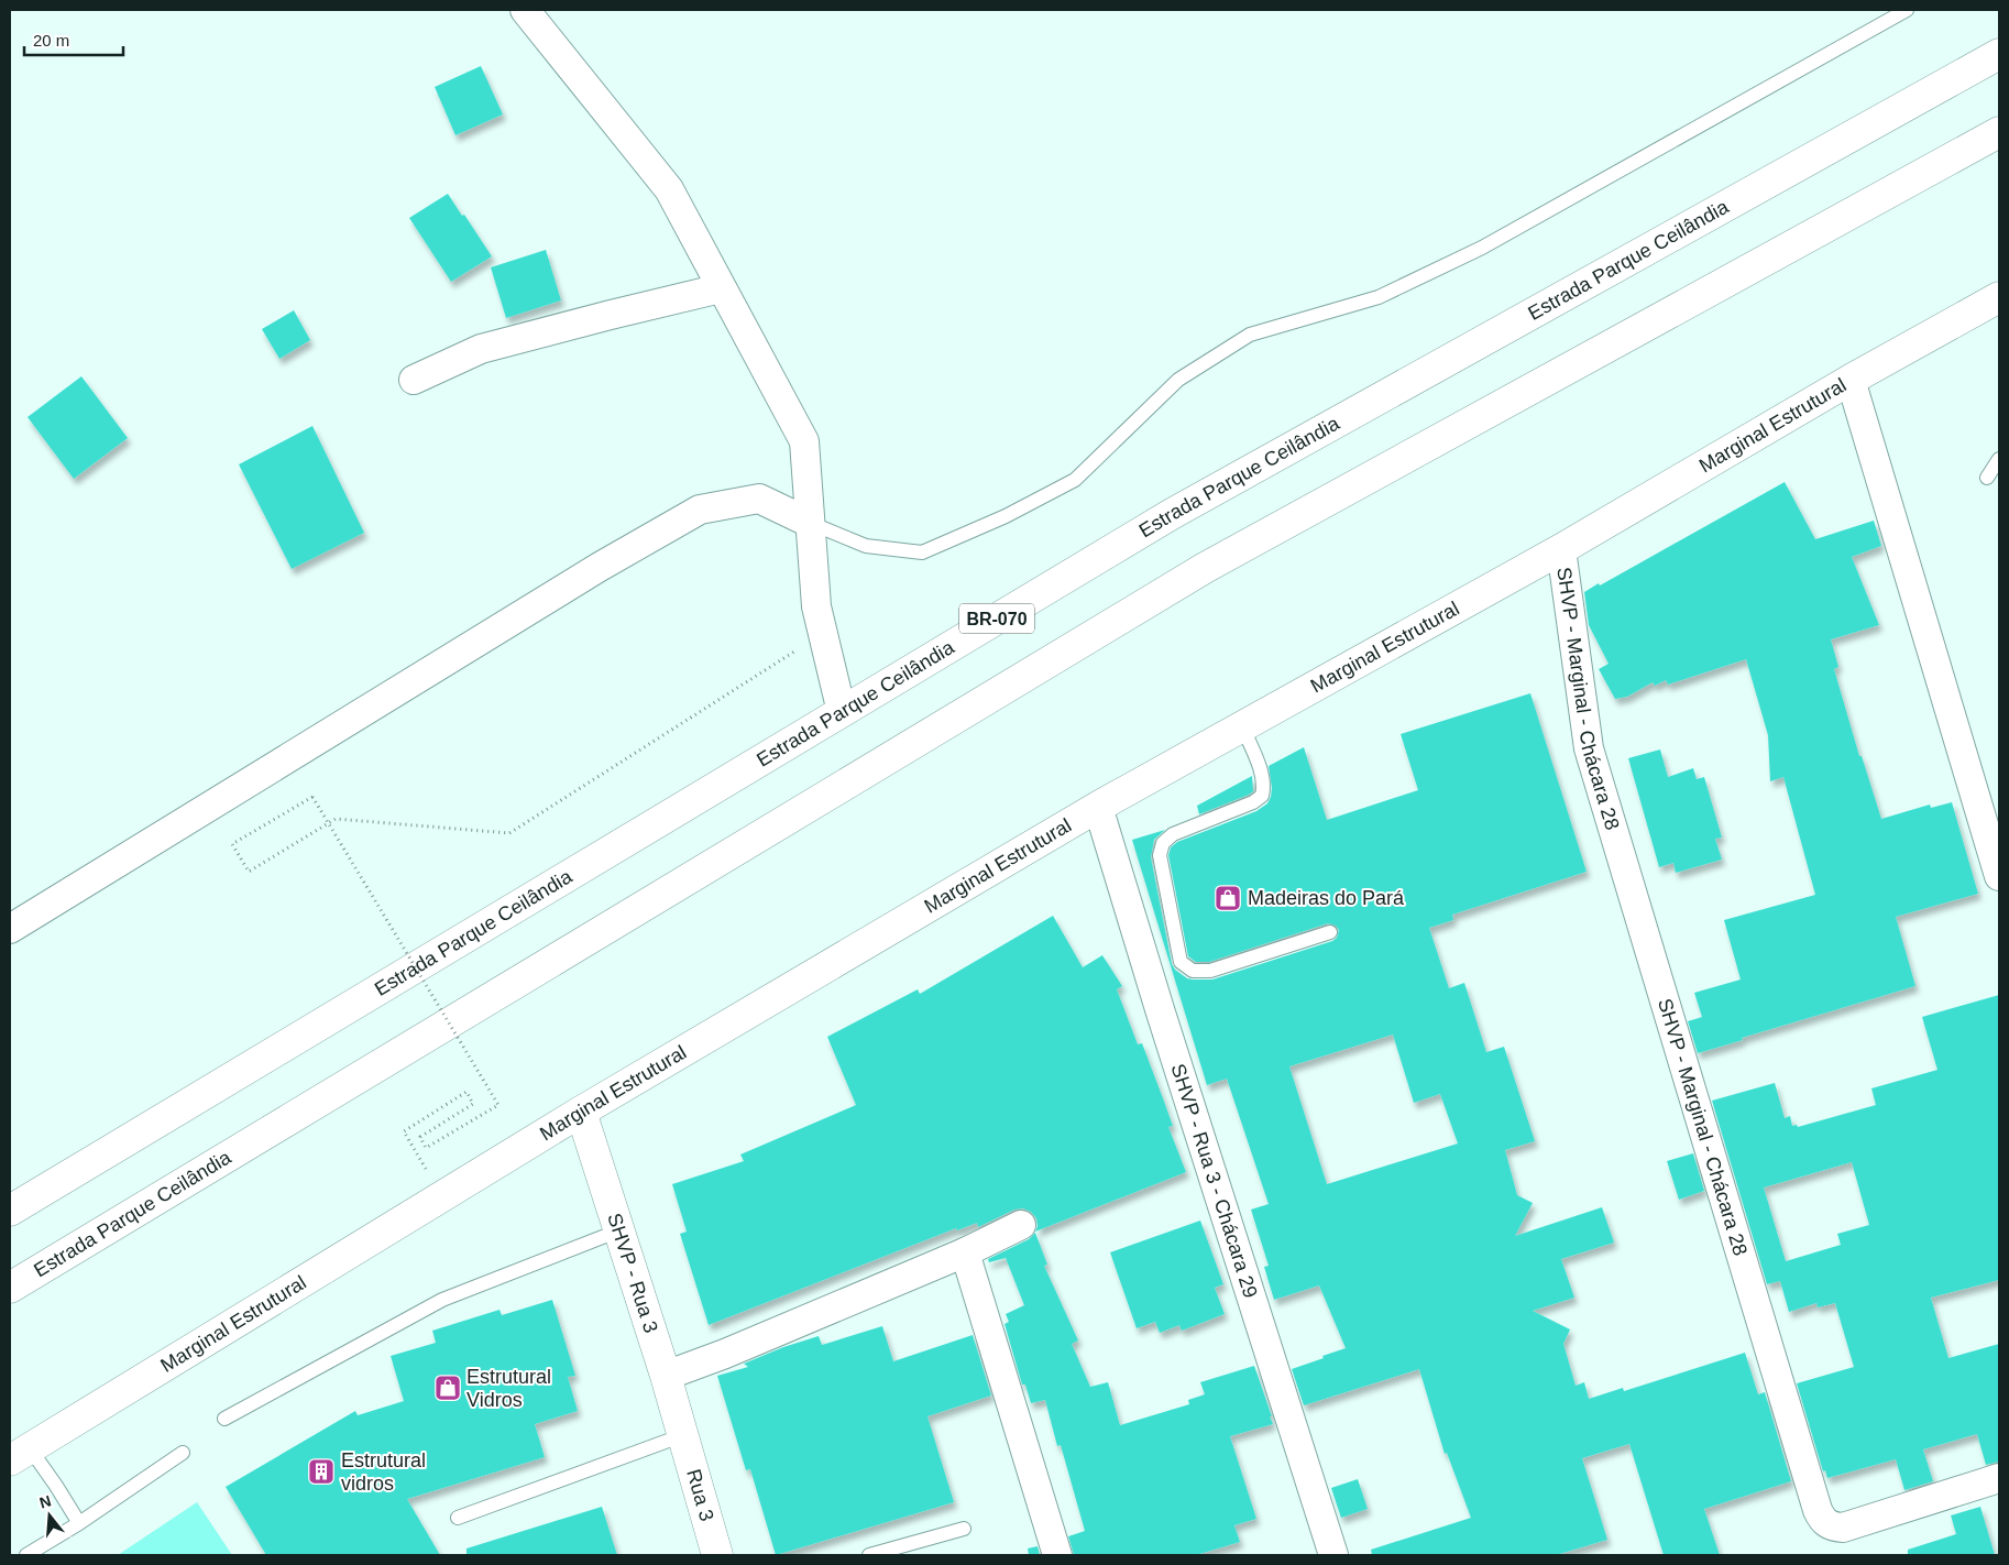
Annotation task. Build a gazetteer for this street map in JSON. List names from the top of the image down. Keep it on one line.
{"streets":{"main road":["Estrada Parque Ceilândia","Marginal Estrutural","BR-070","SHVP - Rua 3","Rua 3"],"street":["SHVP - Marginal - Chácara 28","SHVP - Rua 3 - Chácara 29"]},"crossings":[["Marginal Estrutural","SHVP - Marginal - Chácara 28"],["Marginal Estrutural","SHVP - Rua 3 - Chácara 29"],["Marginal Estrutural","SHVP - Rua 3"],["SHVP - Rua 3","Rua 3"]],"places":{"shop":["Madeiras do Pará","Estrutural Vidros"],"building":["Estrutural vidros"]},"scale_bar":"20 m","north":"top"}
